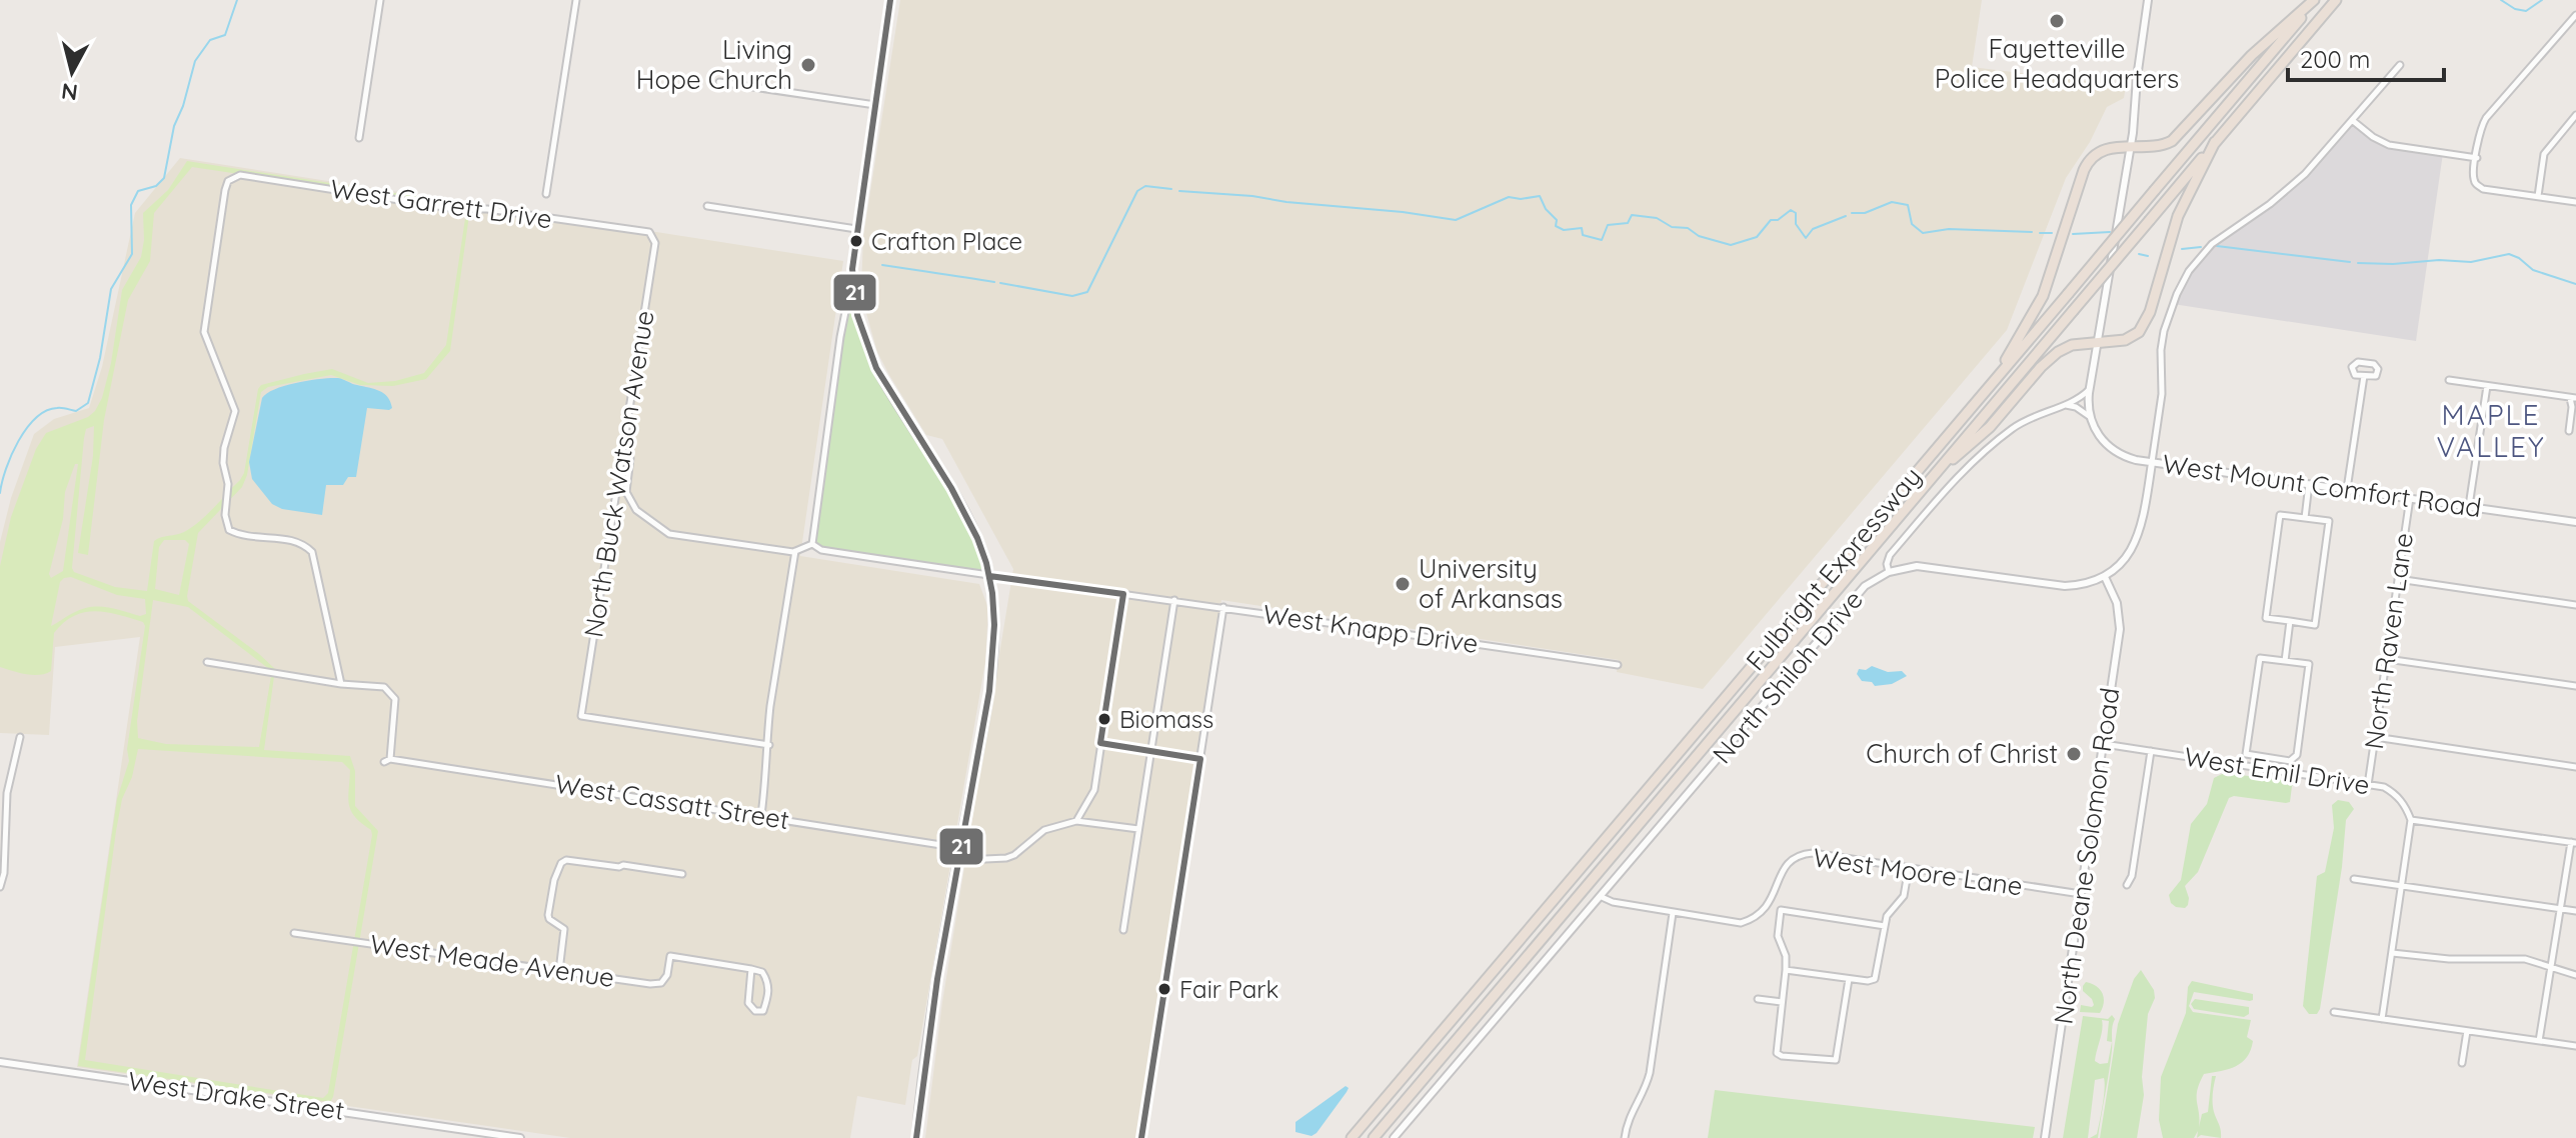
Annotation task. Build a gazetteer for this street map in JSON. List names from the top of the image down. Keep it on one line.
{"streets":{"highway":["Fulbright Expressway"],"street":["West Garrett Drive","North Buck Watson Avenue","West Mount Comfort Road","West Knapp Drive","North Raven Lane","North Shiloh Drive","West Emil Drive","West Cassatt Street","North Deane Solomon Road","West Moore Lane","West Meade Avenue","West Drake Street"]},"crossings":[["West Garrett Drive","North Buck Watson Avenue"],["West Garrett Drive","West Cassatt Street"],["West Mount Comfort Road","North Raven Lane"],["North Raven Lane","West Emil Drive"],["North Shiloh Drive","North Deane Solomon Road"],["North Shiloh Drive","West Moore Lane"],["West Emil Drive","North Deane Solomon Road"],["North Deane Solomon Road","West Moore Lane"]],"districts":["MAPLE VALLEY"],"places":["Fayetteville Police Headquarters","Living Hope Church","Crafton Place","University of Arkansas","Biomass","Church of Christ","Fair Park"],"lines":["transit line 21"],"scale_bar":"200 m","north":"bottom"}
